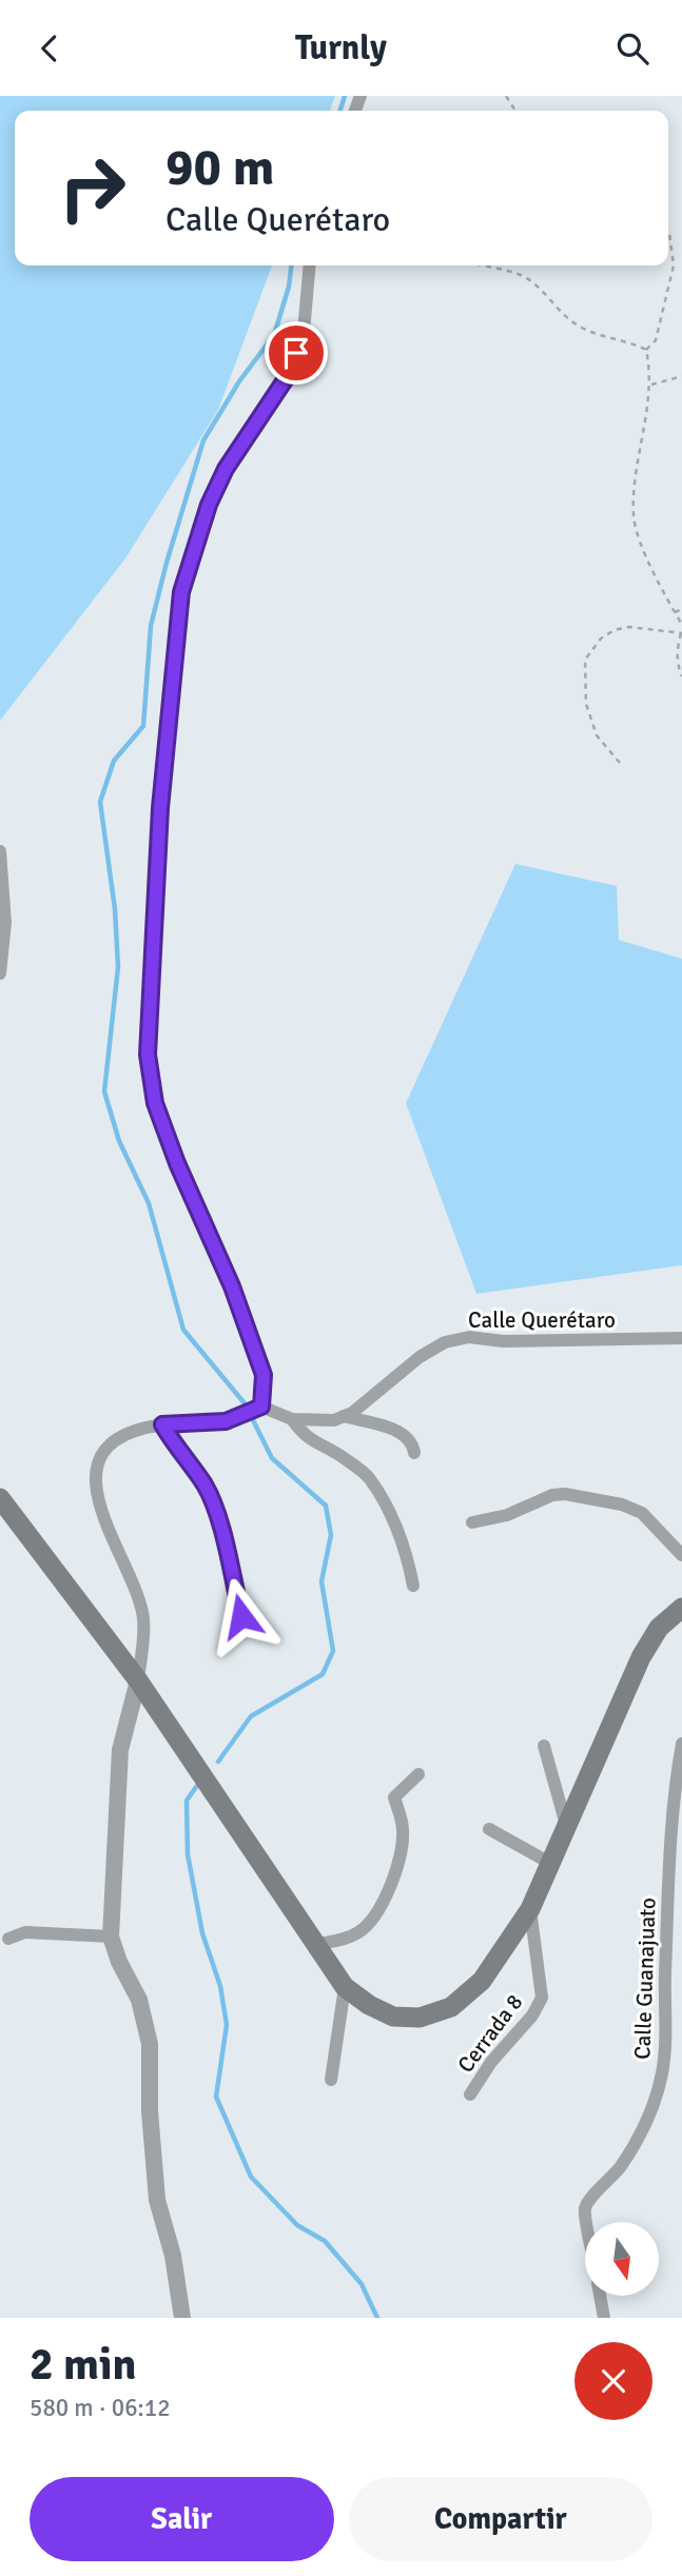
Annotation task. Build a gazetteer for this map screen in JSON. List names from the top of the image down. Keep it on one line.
{"streets":{"street":["Calle Querétaro","Calle Guanajuato","Cerrada 8"]},"north":"bottom","page":{"header":"Turnly","turn":["90 m","Calle Querétaro"],"heading":["2 min","580 m · 06:12"],"buttons":["Salir","Compartir"]}}
